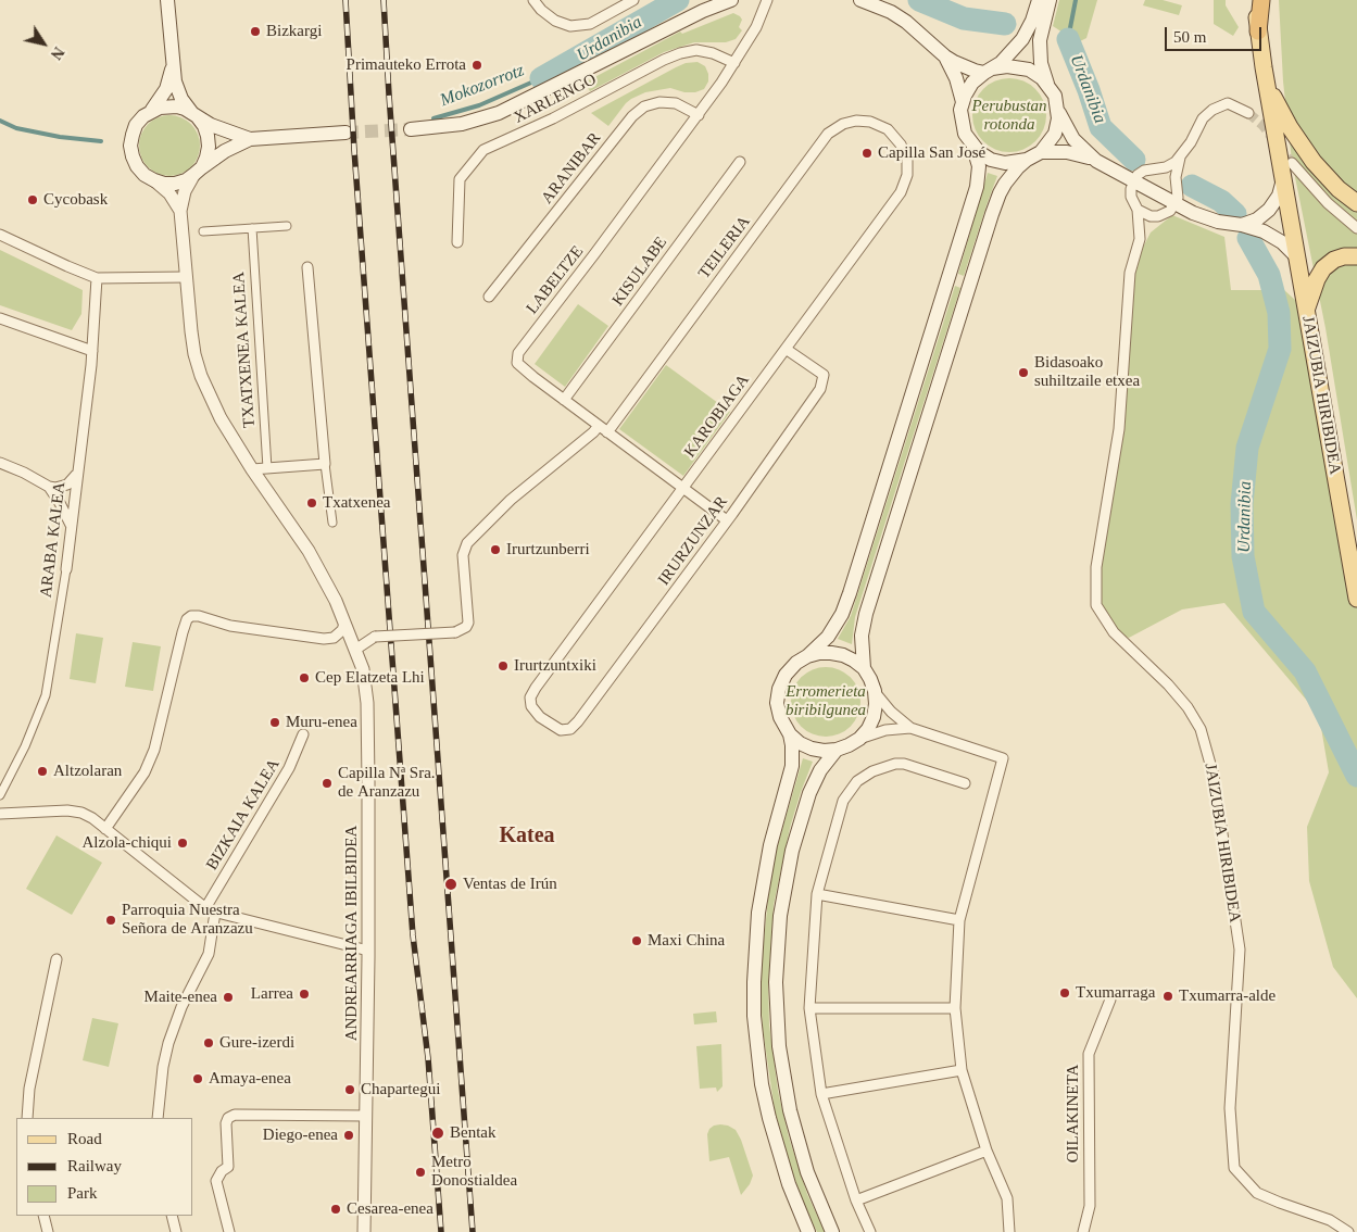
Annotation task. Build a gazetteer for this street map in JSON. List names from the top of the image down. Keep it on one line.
{"streets":{"main road":["JAIZUBIA HIRIBIDEA"],"street":["XARLENGO","ARANIBAR","TEILERIA","KISULABE","LABELTZE","TXATXENEA KALEA","KAROBIAGA","ARABA KALEA","IRURZUNZAR","BIZKAIA KALEA","ANDREARRIAGA IBILBIDEA","OILAKINETA"]},"crossings":[["XARLENGO","LABELTZE"],["ARANIBAR","LABELTZE"],["TEILERIA","LABELTZE"],["TEILERIA","KAROBIAGA"],["TEILERIA","ANDREARRIAGA IBILBIDEA"],["KISULABE","LABELTZE"],["LABELTZE","KAROBIAGA"],["LABELTZE","IRURZUNZAR"],["KAROBIAGA","IRURZUNZAR"]],"districts":["Katea"],"water":["Urdanibia","Mokozorrotz"],"parks":["Perubustan rotonda","Erromerieta biribilgunea"],"places":["Bizkargi","Primauteko Errota","Capilla San José","Cycobask","Bidasoako suhiltzaile etxea","Txatxenea","Irurtzunberri","Irurtzuntxiki","Cep Elatzeta Lhi","Muru-enea","Altzolaran","Capilla Nª Sra. de Aranzazu","Alzola-chiqui","Ventas de Irún","Parroquia Nuestra Señora de Aranzazu","Maxi China","Txumarraga","Larrea","Txumarra-alde","Maite-enea","Gure-izerdi","Amaya-enea","Chapartegui","Bentak","Diego-enea","Metro Donostialdea","Cesarea-enea"],"legend":["Road","Railway","Park"],"scale_bar":"50 m","north":"bottom right"}
